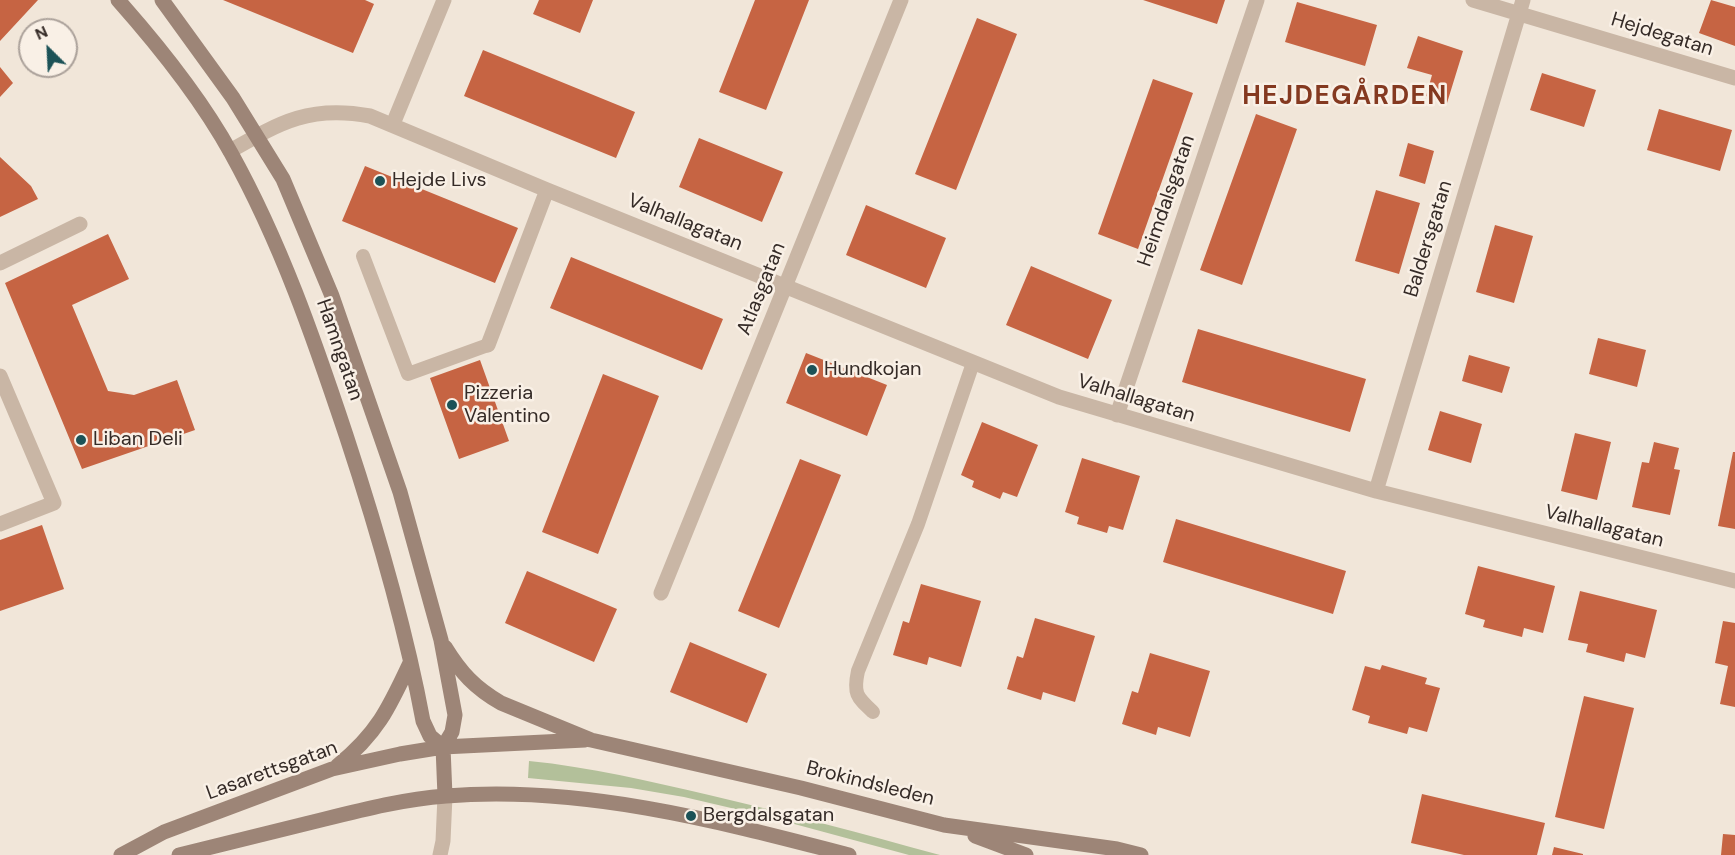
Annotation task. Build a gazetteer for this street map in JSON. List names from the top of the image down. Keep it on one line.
{"streets":{"main road":["Hamngatan","Lasarettsgatan","Brokindsleden"],"street":["Hejdegatan","Heimdalsgatan","Valhallagatan","Baldersgatan","Atlasgatan"]},"crossings":[["Hejdegatan","Baldersgatan"],["Heimdalsgatan","Valhallagatan"],["Valhallagatan","Baldersgatan"],["Valhallagatan","Atlasgatan"],["Valhallagatan","Hamngatan"],["Hamngatan","Lasarettsgatan"],["Hamngatan","Brokindsleden"],["Lasarettsgatan","Brokindsleden"]],"districts":["HEJDEGÅRDEN"],"places":["Hejde Livs","Hundkojan","Pizzeria Valentino","Liban Deli","Bergdalsgatan"],"north":"top left"}
